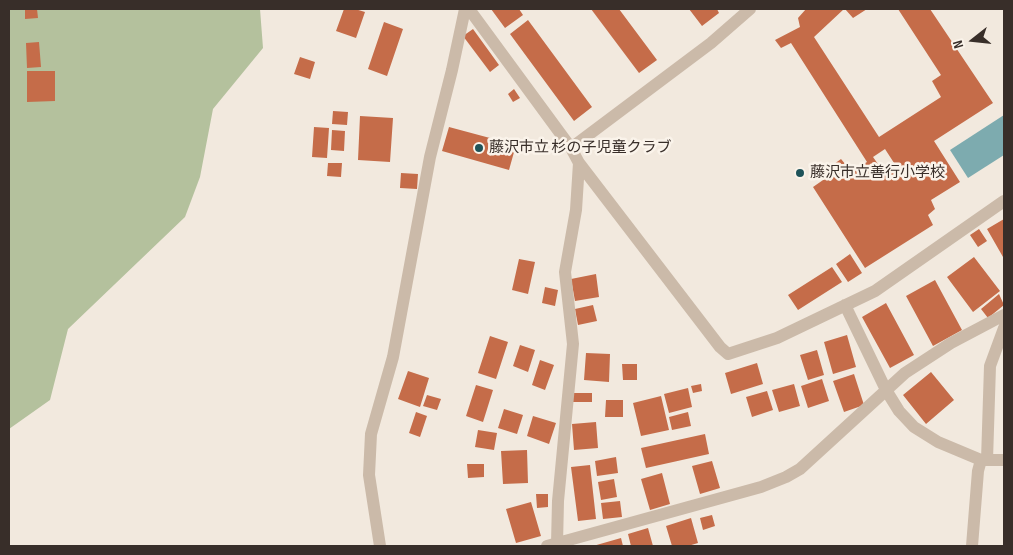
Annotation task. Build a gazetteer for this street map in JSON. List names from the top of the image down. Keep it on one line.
{"places":["藤沢市立 杉の子児童クラブ","藤沢市立善行小学校"],"north":"left"}
